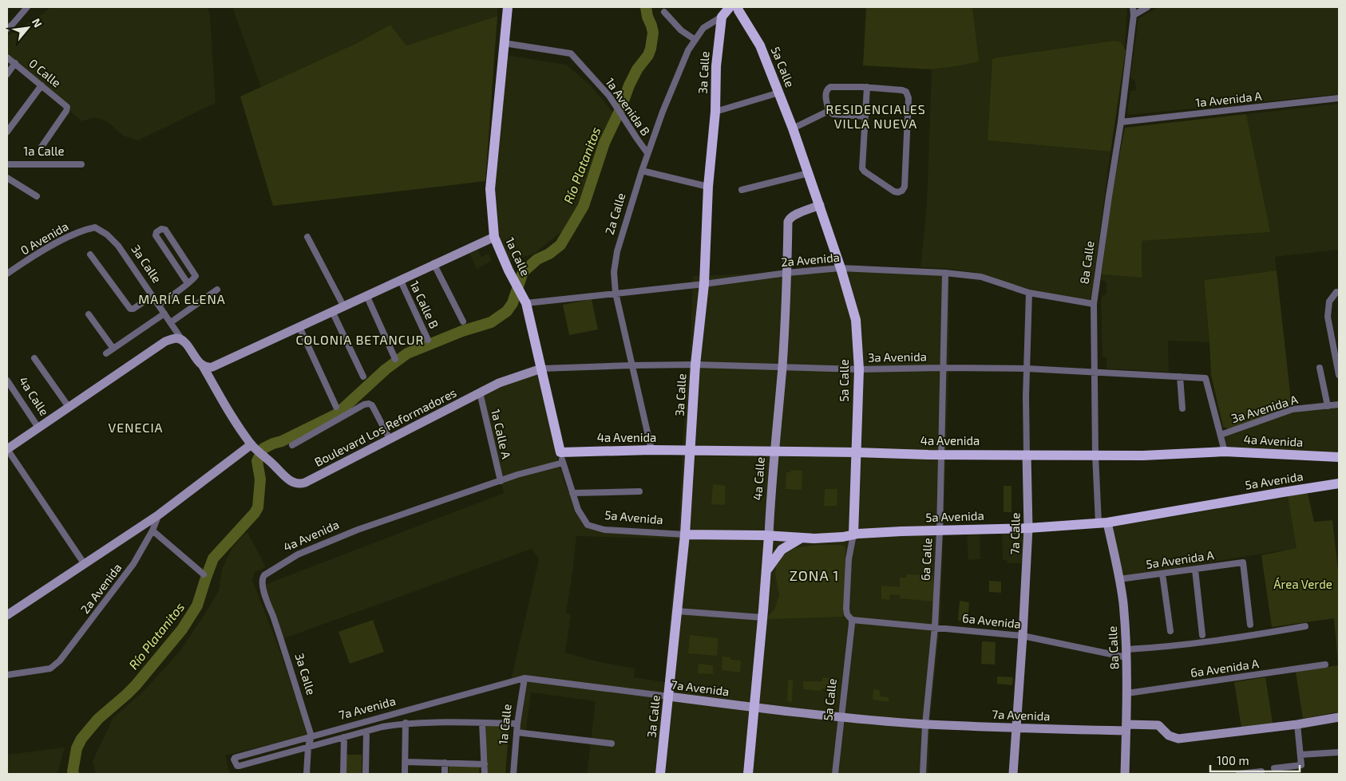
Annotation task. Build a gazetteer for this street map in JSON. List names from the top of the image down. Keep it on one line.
{"streets":{"main road":["5a Calle","3a Calle","1a Calle","8a Calle","4a Calle","Boulevard Los Reformadores","4a Avenida","5a Avenida","7a Calle","7a Avenida"],"street":["0 Calle","1a Avenida A","1a Avenida B","2a Calle","0 Avenida","2a Avenida","1a Calle B","3a Avenida","3a Avenida A","1a Calle A","6a Calle","5a Avenida A","6a Avenida","6a Avenida A"]},"crossings":[["5a Calle","3a Calle"],["5a Calle","2a Calle"],["5a Calle","2a Avenida"],["5a Calle","3a Avenida"],["5a Calle","4a Calle"],["5a Calle","4a Avenida"],["5a Calle","5a Avenida"],["5a Calle","6a Avenida"],["5a Calle","7a Avenida"],["3a Calle","2a Calle"],["3a Calle","0 Avenida"],["3a Calle","2a Avenida"],["3a Calle","3a Avenida"],["3a Calle","Boulevard Los Reformadores"],["3a Calle","4a Avenida"],["3a Calle","5a Avenida"],["3a Calle","7a Avenida"],["1a Avenida A","8a Calle"],["1a Avenida B","1a Calle"],["1a Avenida B","2a Calle"],["1a Calle","2a Avenida"],["1a Calle","3a Avenida"],["1a Calle","Boulevard Los Reformadores"],["1a Calle","4a Avenida"],["1a Calle","5a Avenida"],["1a Calle","7a Avenida"],["2a Calle","2a Avenida"],["2a Calle","3a Avenida"],["2a Calle","4a Avenida"],["2a Avenida","8a Calle"],["2a Avenida","4a Calle"],["2a Avenida","7a Calle"],["2a Avenida","6a Calle"],["8a Calle","3a Avenida"],["8a Calle","4a Avenida"],["8a Calle","5a Avenida"],["8a Calle","5a Avenida A"],["8a Calle","6a Avenida"],["8a Calle","6a Avenida A"],["8a Calle","7a Avenida"],["3a Avenida","4a Calle"],["3a Avenida","3a Avenida A"],["3a Avenida","Boulevard Los Reformadores"],["3a Avenida","7a Calle"],["3a Avenida","6a Calle"],["4a Calle","4a Avenida"],["4a Calle","5a Avenida"],["4a Calle","7a Avenida"],["Boulevard Los Reformadores","1a Calle A"],["1a Calle A","4a Avenida"],["4a Avenida","7a Calle"],["4a Avenida","6a Calle"],["5a Avenida","7a Calle"],["5a Avenida","6a Calle"],["7a Calle","6a Avenida"],["7a Calle","7a Avenida"],["6a Calle","6a Avenida"],["6a Calle","7a Avenida"]],"districts":["RESIDENCIALES VILLA NUEVA","MARÍA ELENA","COLONIA BETANCUR","VENECIA","ZONA 1"],"water":["Río Platanitos"],"parks":["Área Verde"],"scale_bar":"100 m","north":"top right"}
